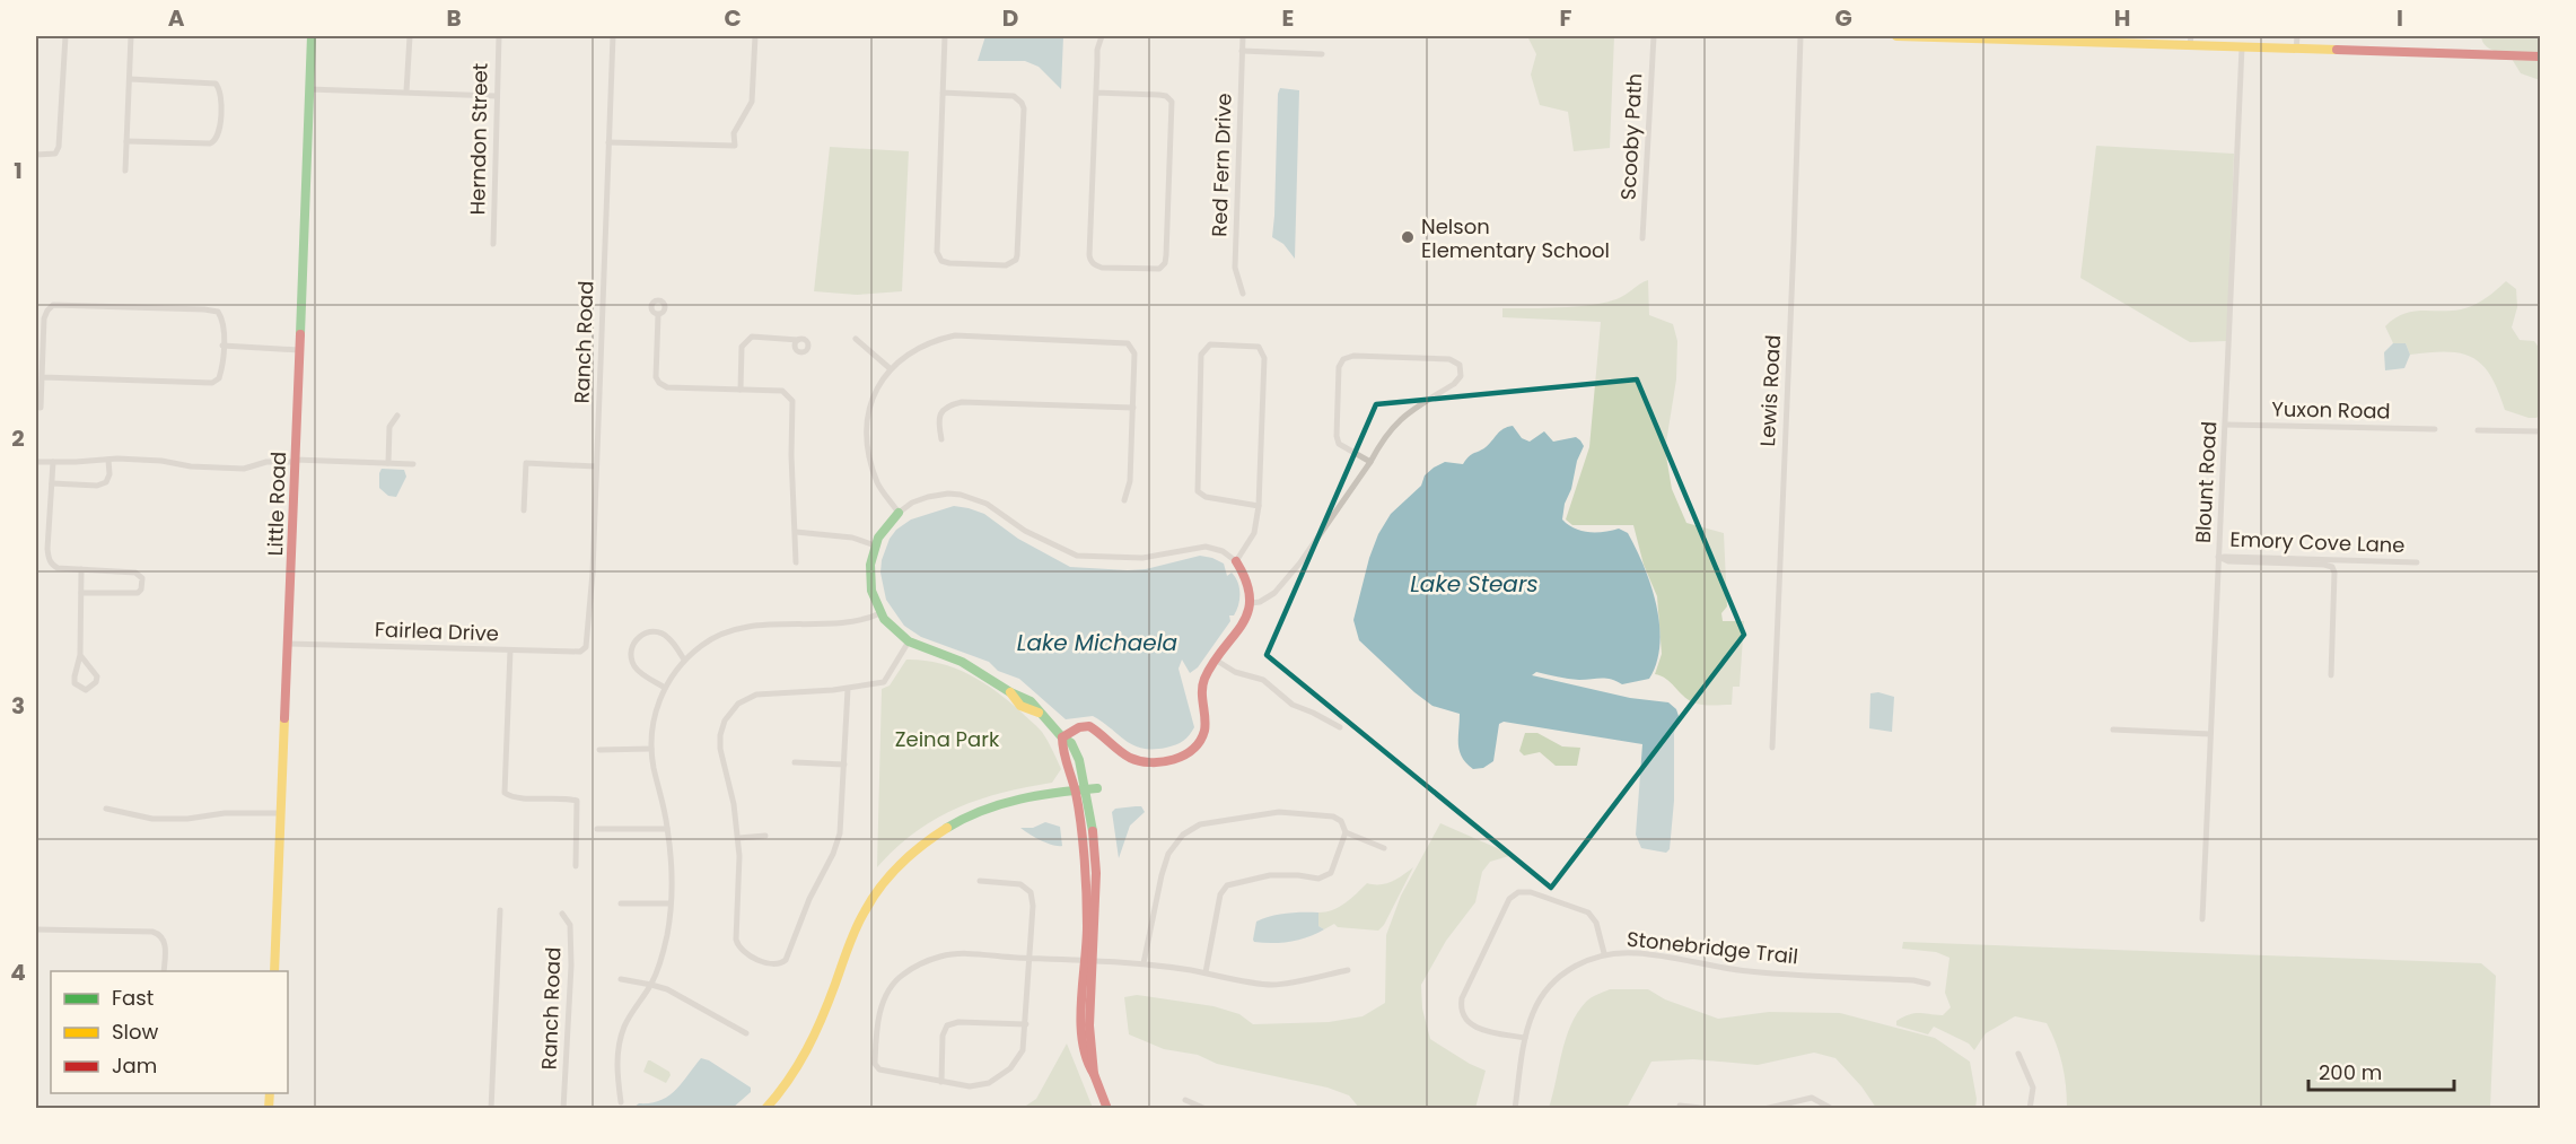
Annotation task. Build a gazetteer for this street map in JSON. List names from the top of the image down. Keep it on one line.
{"streets":{"street":["Scooby Path","Herndon Street","Red Fern Drive","Ranch Road","Lewis Road","Yuxon Road","Blount Road","Little Road","Emory Cove Lane","Fairlea Drive","Stonebridge Trail"]},"crossings":[["Ranch Road","Fairlea Drive"],["Yuxon Road","Blount Road"],["Blount Road","Emory Cove Lane"],["Little Road","Fairlea Drive"]],"water":["Lake Stears","Lake Michaela"],"parks":["Zeina Park"],"places":["Nelson Elementary School"],"legend":["Fast","Slow","Jam"],"scale_bar":"200 m","grid":{"columns":["A","B","C","D","E","F","G","H","I"],"rows":["1","2","3","4"]}}
